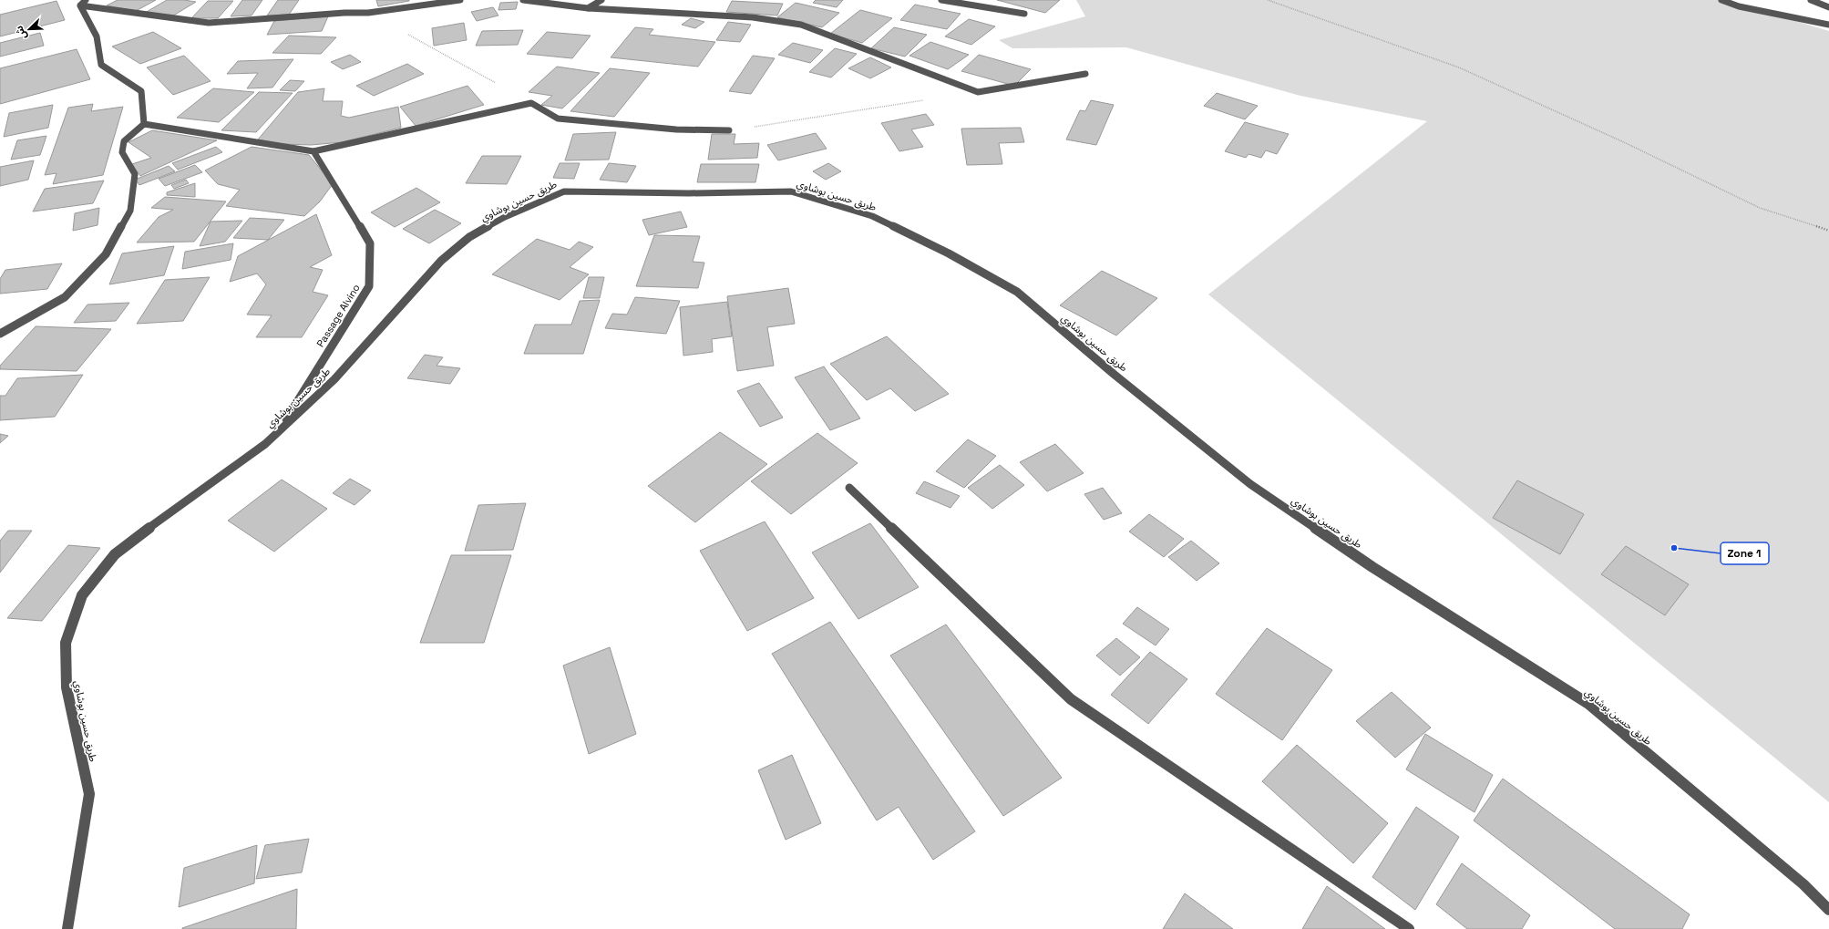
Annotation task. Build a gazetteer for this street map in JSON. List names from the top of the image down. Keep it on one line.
{"streets":{"street":["طريق حسين بوشاوي","Passage Alvino"]},"crossings":[["طريق حسين بوشاوي","Passage Alvino"]],"places":["Zone 1"],"north":"bottom left"}
